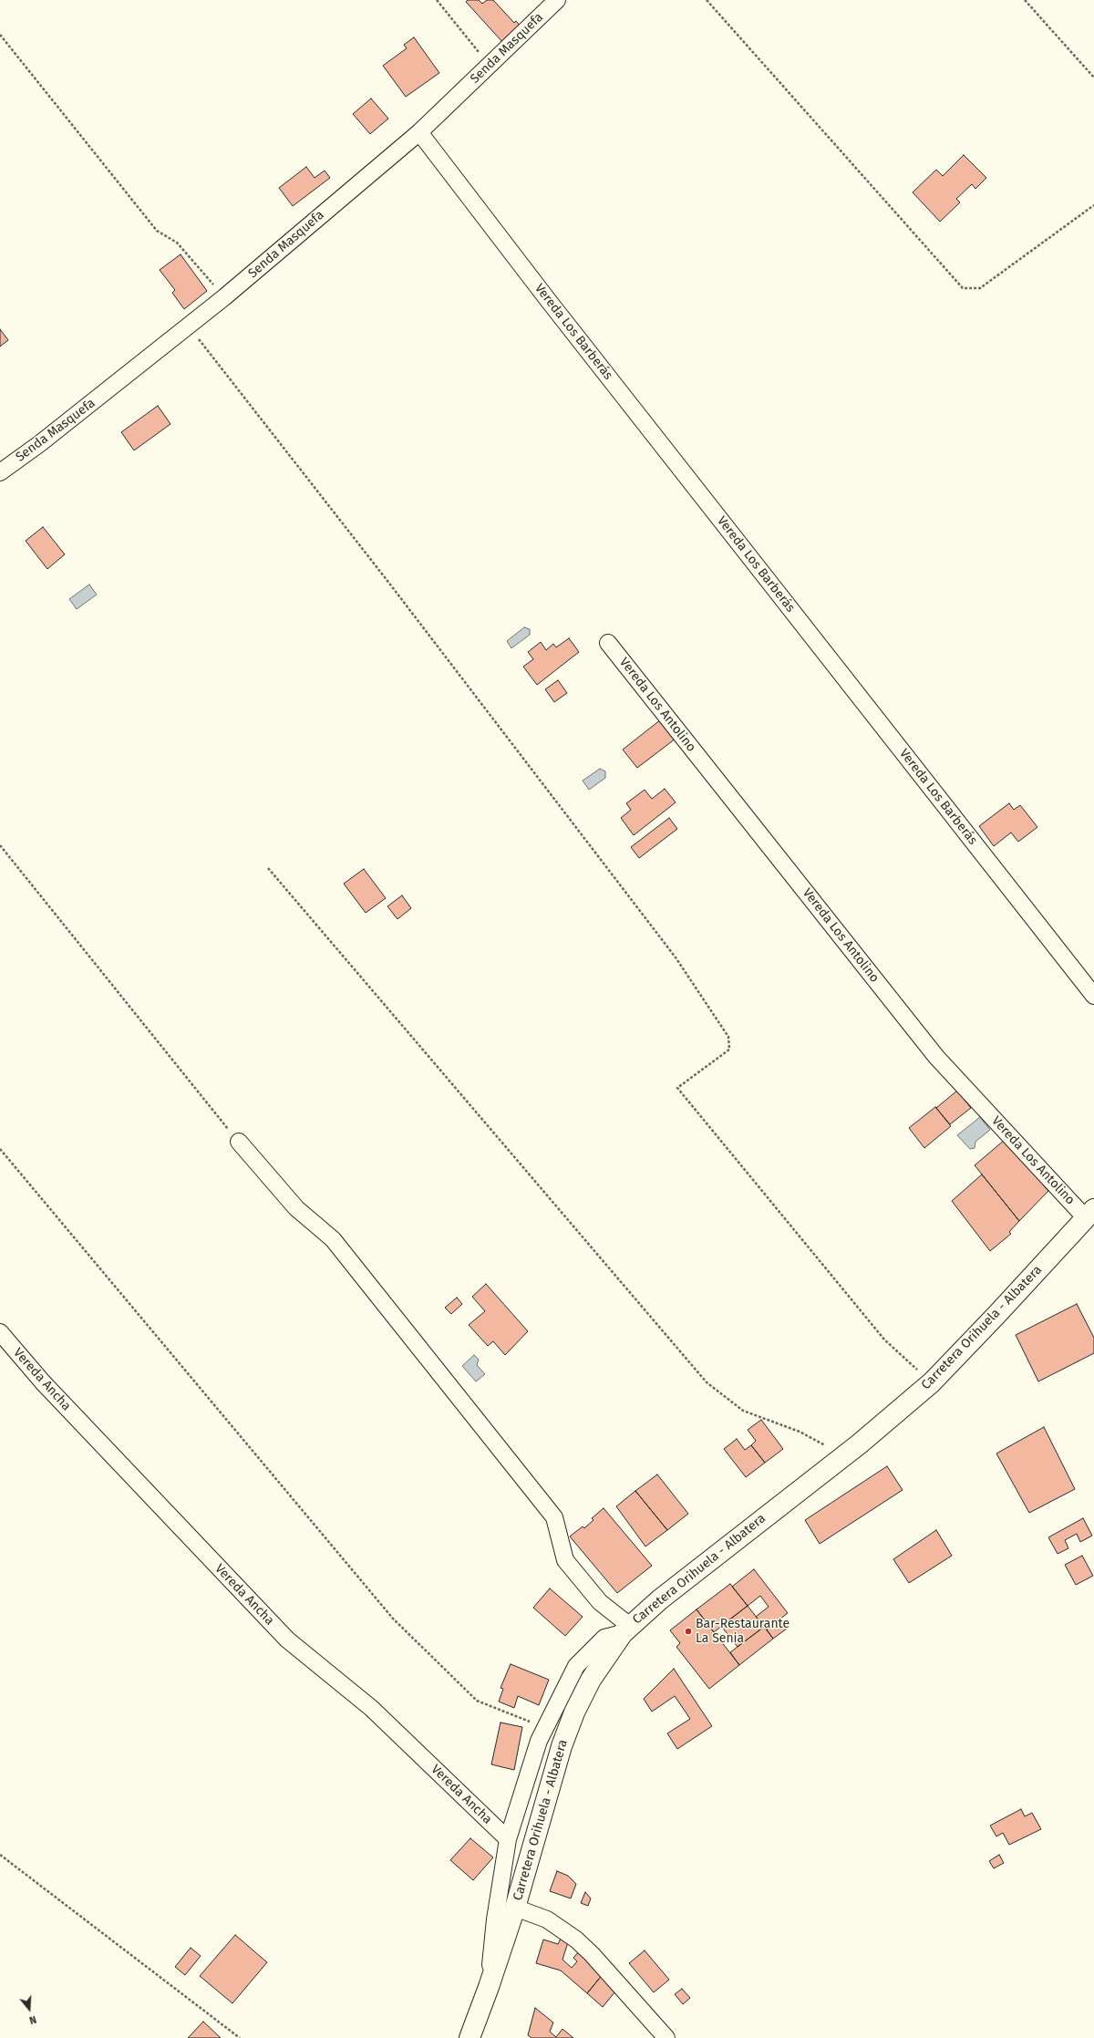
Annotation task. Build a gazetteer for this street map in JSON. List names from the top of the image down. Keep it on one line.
{"streets":{"main road":["Carretera Orihuela - Albatera"],"street":["Senda Masquefa","Vereda Los Barberás","Vereda Los Antolino","Vereda Ancha"]},"crossings":[["Senda Masquefa","Vereda Los Barberás"],["Vereda Los Antolino","Carretera Orihuela - Albatera"]],"places":["Bar-Restaurante La Senia"],"north":"bottom"}
